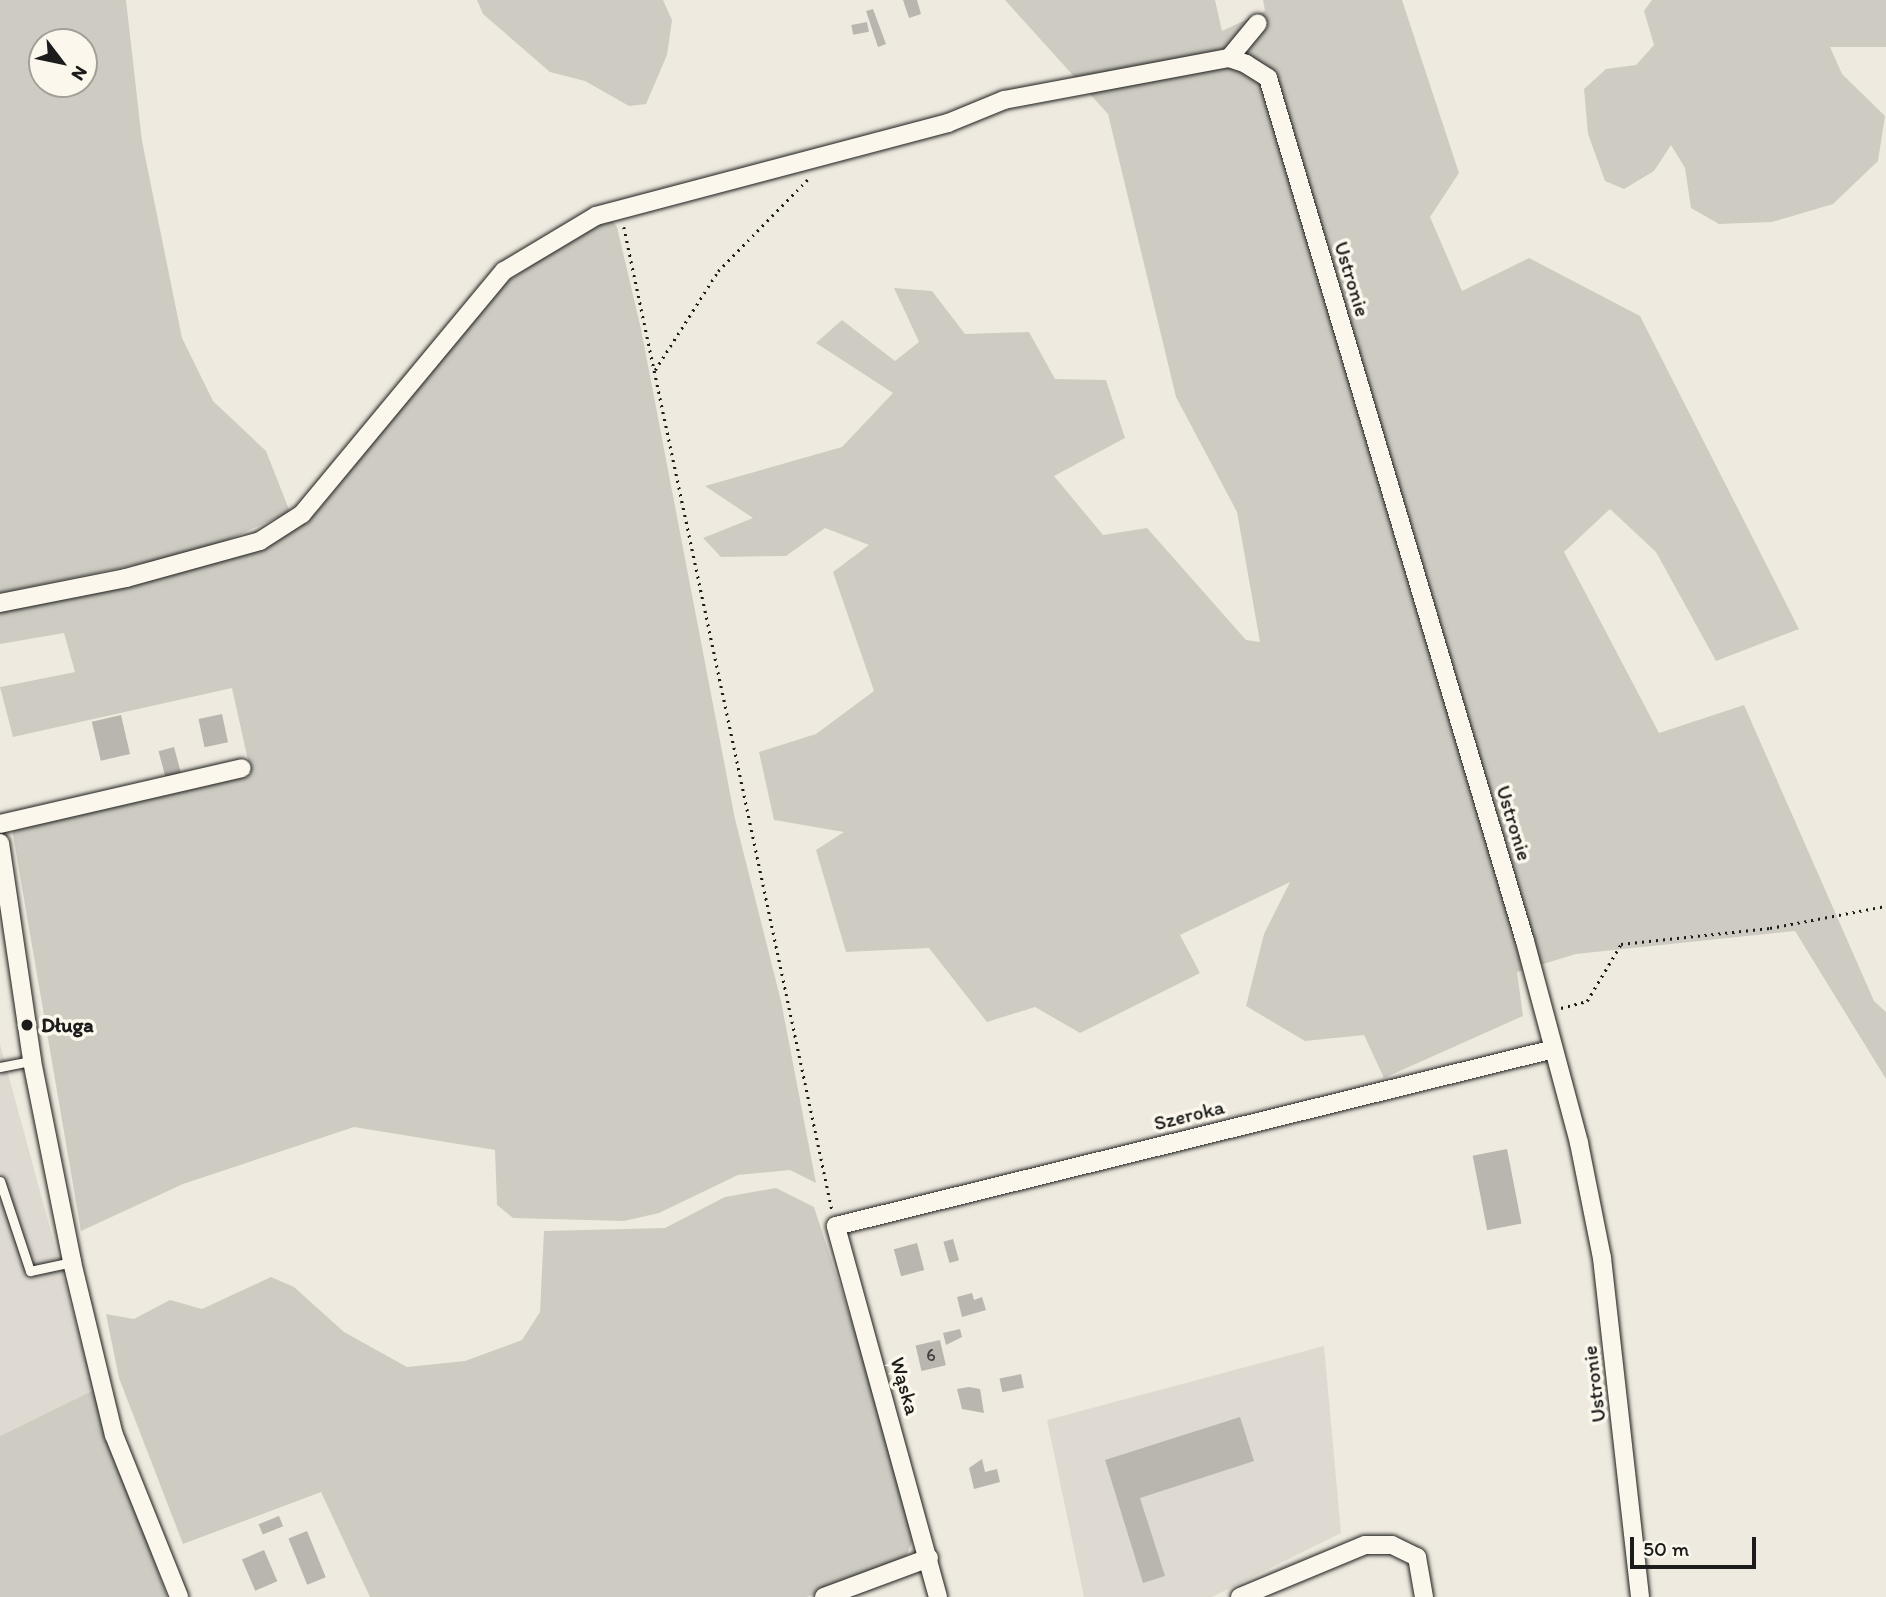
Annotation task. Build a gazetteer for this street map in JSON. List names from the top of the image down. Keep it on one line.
{"streets":{"street":["Ustronie","Szeroka","Wąska"]},"crossings":[["Ustronie","Szeroka"],["Szeroka","Wąska"]],"places":["Długa"],"house_numbers":["6"],"scale_bar":"50 m","north":"bottom right"}
